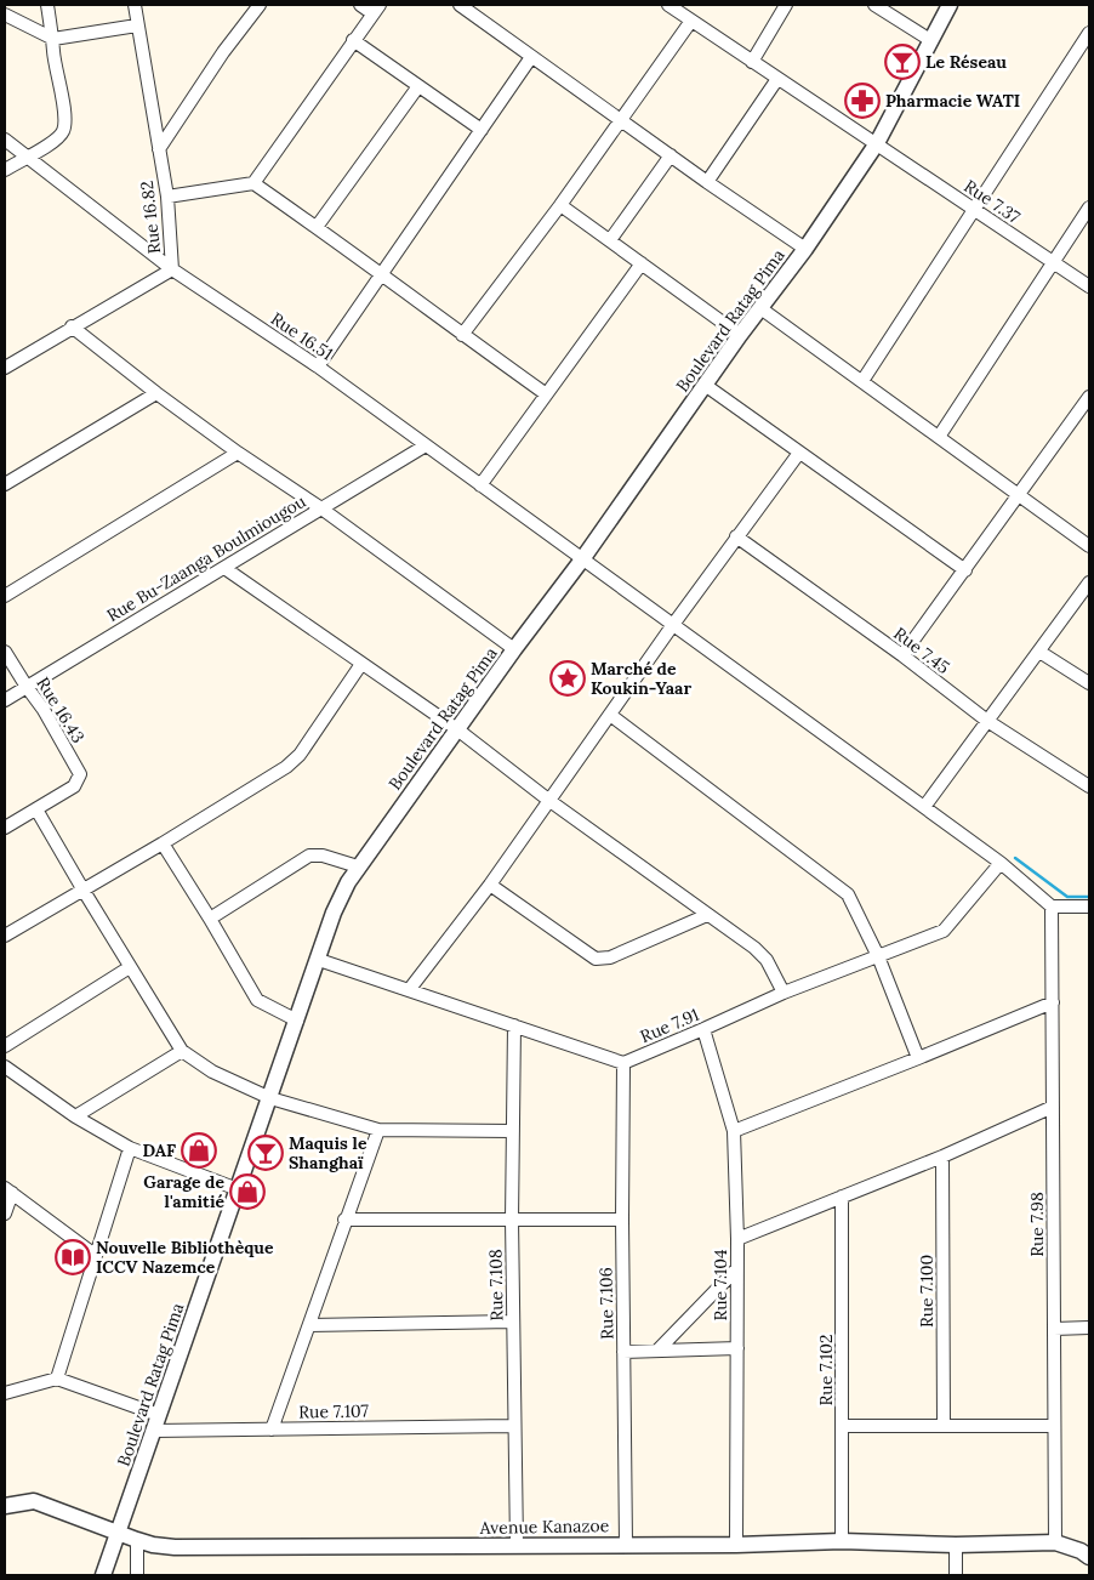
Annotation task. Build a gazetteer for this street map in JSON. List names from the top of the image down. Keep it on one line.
{"streets":{"street":["Rue 7.37","Rue 16.82","Boulevard Ratag Pima","Rue 16.51","Rue Bu-Zaanga Boulmiougou","Rue 7.45","Rue 16.43","Rue 7.91","Rue 7.98","Rue 7.108","Rue 7.104","Rue 7.100","Rue 7.106","Rue 7.102","Rue 7.107","Avenue Kanazoe"]},"crossings":[["Rue 7.37","Boulevard Ratag Pima"],["Rue 16.82","Rue 16.51"],["Boulevard Ratag Pima","Rue 16.51"],["Boulevard Ratag Pima","Rue 7.107"],["Boulevard Ratag Pima","Avenue Kanazoe"],["Rue 16.51","Rue Bu-Zaanga Boulmiougou"],["Rue 16.51","Rue 7.91"],["Rue 16.51","Rue 7.98"],["Rue Bu-Zaanga Boulmiougou","Rue 16.43"],["Rue 7.91","Rue 7.104"],["Rue 7.91","Rue 7.106"],["Rue 7.98","Avenue Kanazoe"],["Rue 7.108","Rue 7.107"],["Rue 7.108","Avenue Kanazoe"],["Rue 7.104","Avenue Kanazoe"],["Rue 7.106","Avenue Kanazoe"],["Rue 7.102","Avenue Kanazoe"]],"places":{"bar":["Le Réseau","Maquis le Shanghaï"],"pharmacy":["Pharmacie WATI"],"place":["Marché de Koukin-Yaar"],"shop":["DAF","Garage de l'amitié"],"library":["Nouvelle Bibliothèque ICCV Nazemce"]}}
